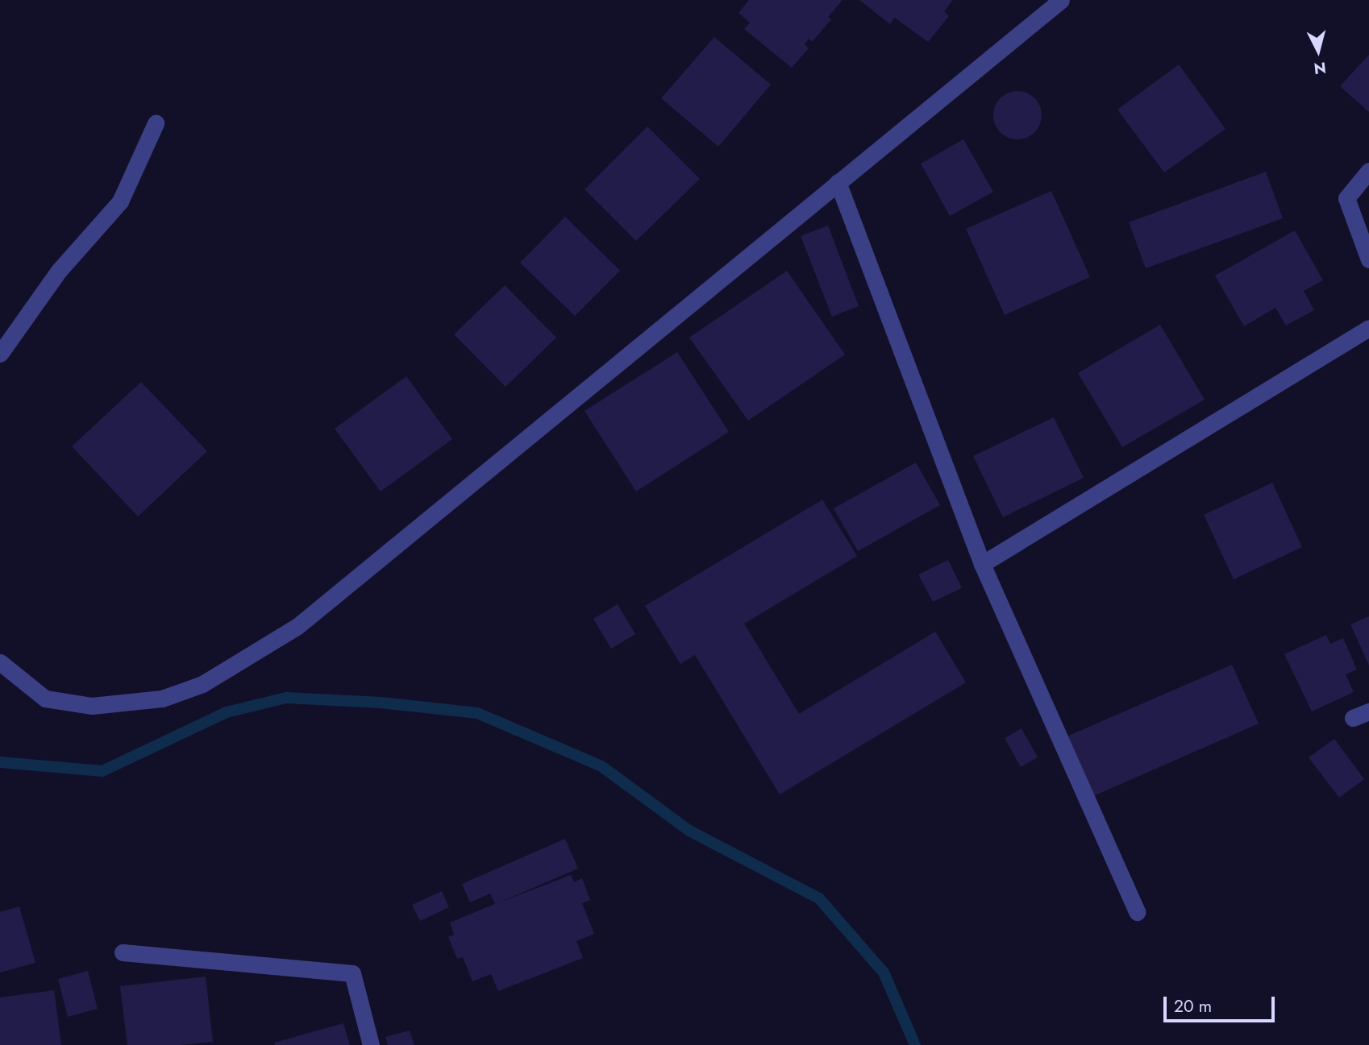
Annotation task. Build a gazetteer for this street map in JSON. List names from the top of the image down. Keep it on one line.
{"scale_bar":"20 m","north":"bottom"}
